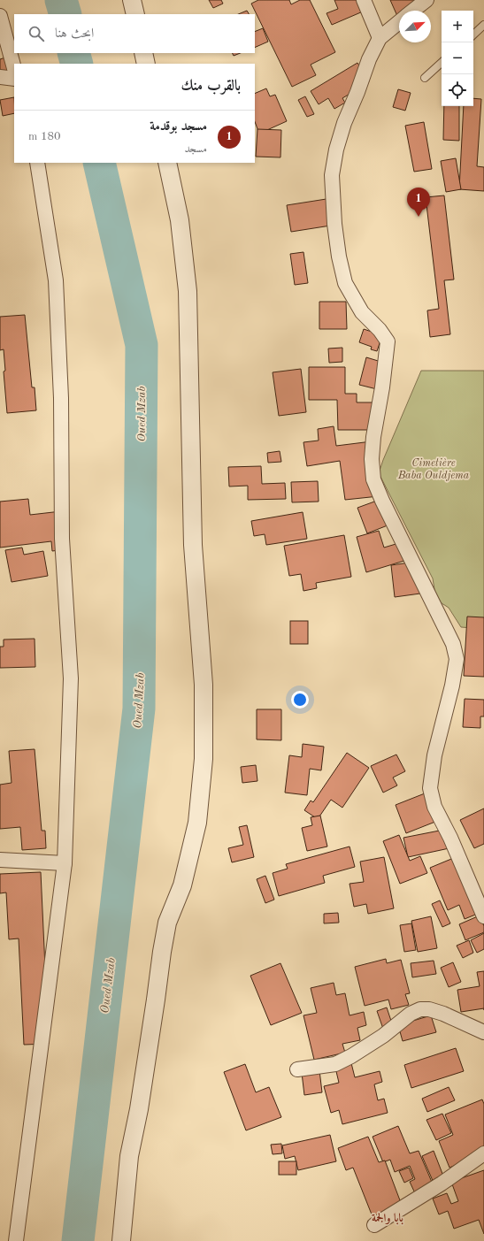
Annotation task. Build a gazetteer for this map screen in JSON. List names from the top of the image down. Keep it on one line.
{"districts":["بابا والجمة"],"water":["Oued Mzab"],"parks":["Cimetière Baba Ouldjema"],"north":"top right","page":{"map_buttons":["+","−"],"search":"ابحث هنا","heading":"بالقرب منك","list":[{"mark":"1","name":"مسجد بوقدمة","note":"مسجد","value":"180 m"}],"pins":"1"}}
